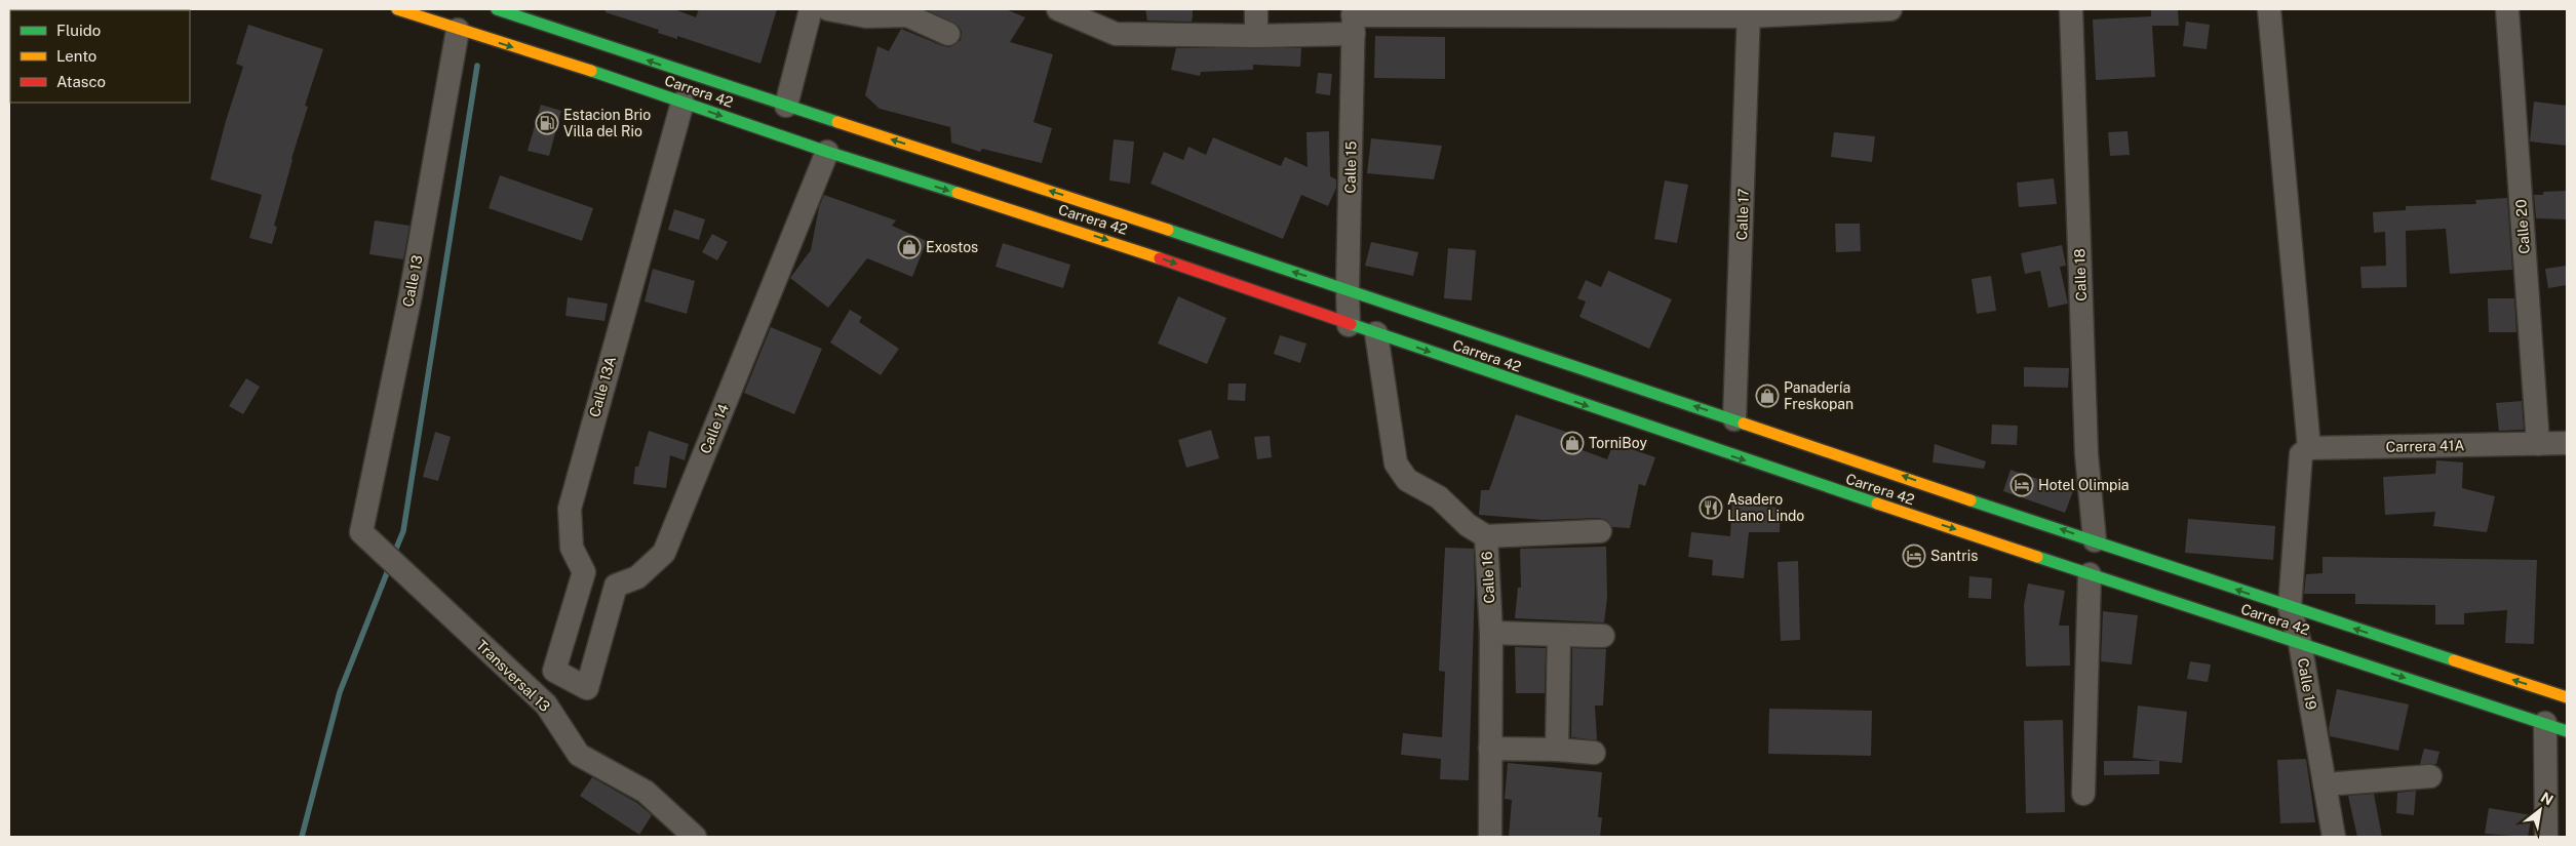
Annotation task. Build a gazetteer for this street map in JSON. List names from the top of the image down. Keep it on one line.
{"streets":{"highway":["Carrera 42"],"street":["Calle 15","Calle 17","Calle 20","Calle 18","Calle 13","Calle 13A","Calle 14","Carrera 41A","Calle 16","Transversal 13","Calle 19"]},"crossings":[["Carrera 42","Calle 15"],["Carrera 42","Calle 17"],["Carrera 42","Calle 18"],["Carrera 42","Calle 13"],["Carrera 42","Calle 13A"],["Carrera 42","Calle 14"],["Carrera 42","Calle 16"],["Carrera 42","Calle 19"],["Calle 20","Carrera 41A"],["Calle 13","Transversal 13"],["Carrera 41A","Calle 19"]],"places":{"fuel station":["Estacion Brio Villa del Rio"],"shop":["Exostos","Panadería Freskopan","TorniBoy"],"hotel":["Hotel Olimpia","Santris"],"restaurant":["Asadero Llano Lindo"]},"legend":["Fluido","Lento","Atasco"],"north":"top right"}
